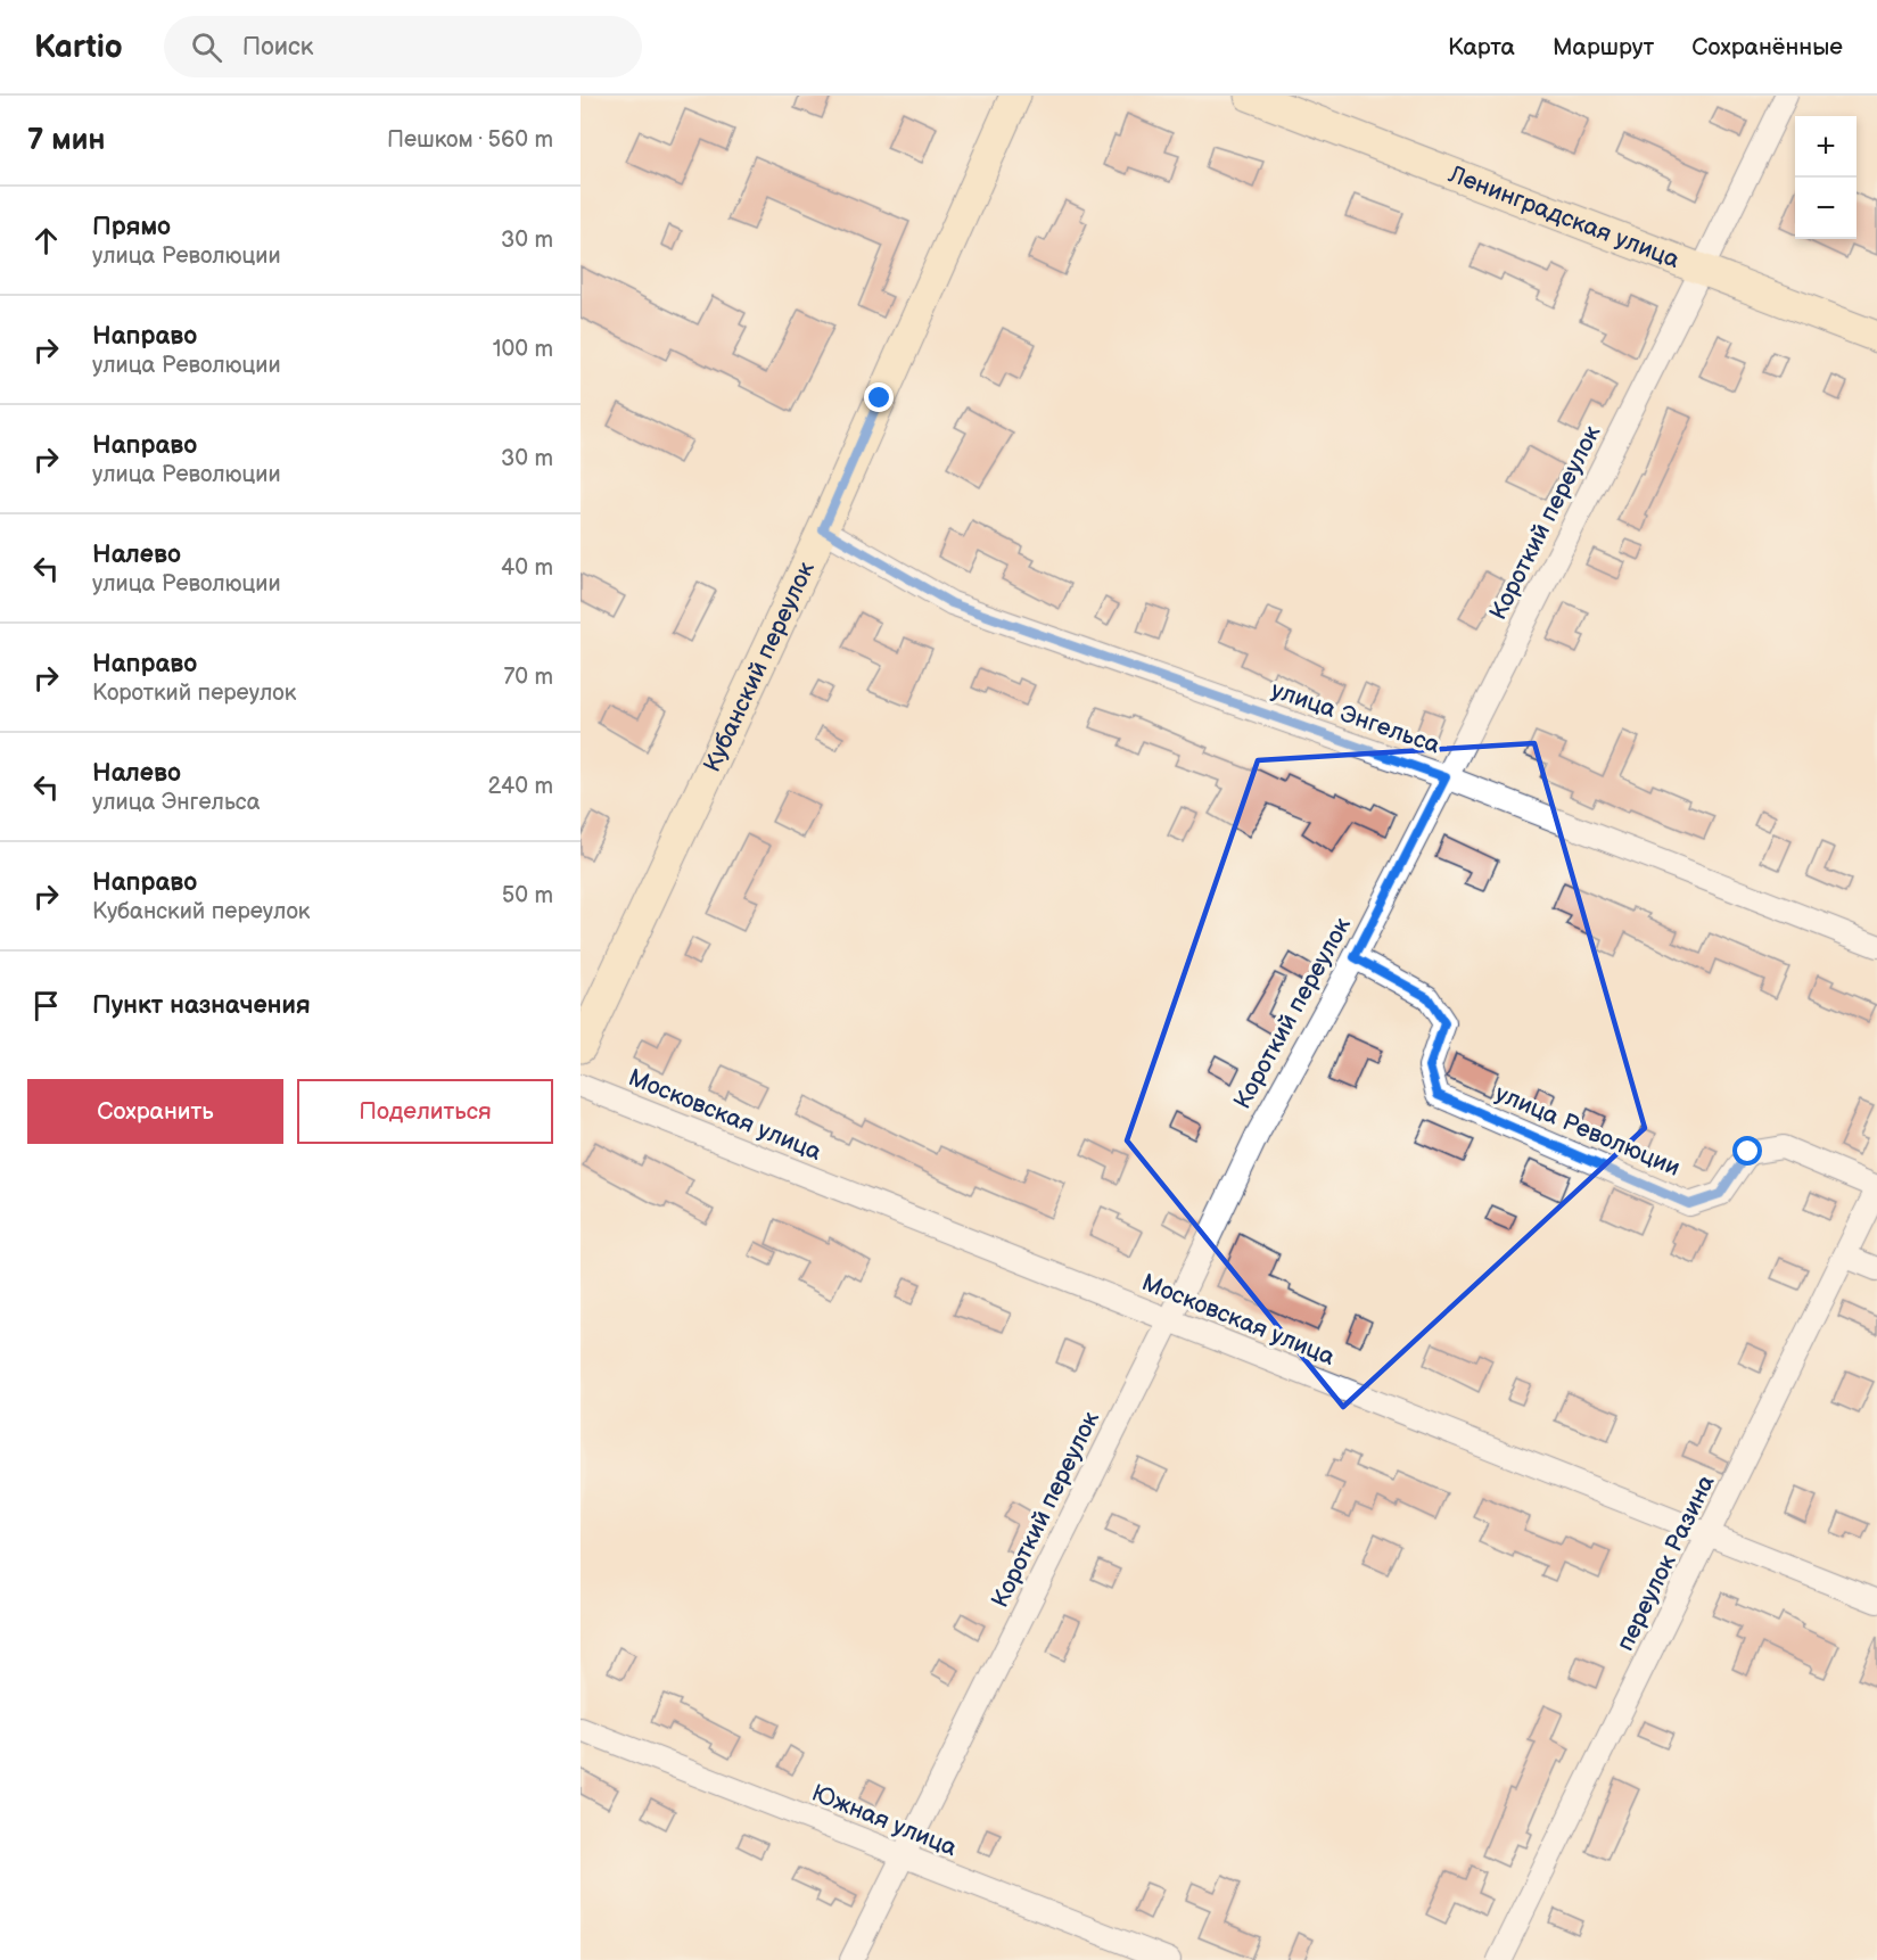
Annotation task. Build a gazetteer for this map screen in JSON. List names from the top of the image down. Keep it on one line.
{"streets":{"street":["Ленинградская улица","Короткий переулок","Кубанский переулок","улица Энгельса","Московская улица","улица Революции","переулок Разина","Южная улица"]},"crossings":[["Ленинградская улица","Короткий переулок"],["Короткий переулок","улица Энгельса"],["Короткий переулок","Московская улица"],["Короткий переулок","улица Революции"],["Короткий переулок","Южная улица"],["Кубанский переулок","улица Энгельса"],["Московская улица","переулок Разина"],["улица Революции","переулок Разина"]],"page":{"header":"Kartio","search":"Поиск","nav":["Карта","Маршрут","Сохранённые"],"heading":["7 мин","Пешком · 560 m"],"map_buttons":["+","−"],"list":[["Прямо","улица Революции","30 m"],["Направо","улица Революции","100 m"],["Направо","улица Революции","30 m"],["Налево","улица Революции","40 m"],["Направо","Короткий переулок","70 m"],["Налево","улица Энгельса","240 m"],["Направо","Кубанский переулок","50 m"],"Пункт назначения"],"buttons":["Сохранить","Поделиться"]}}
